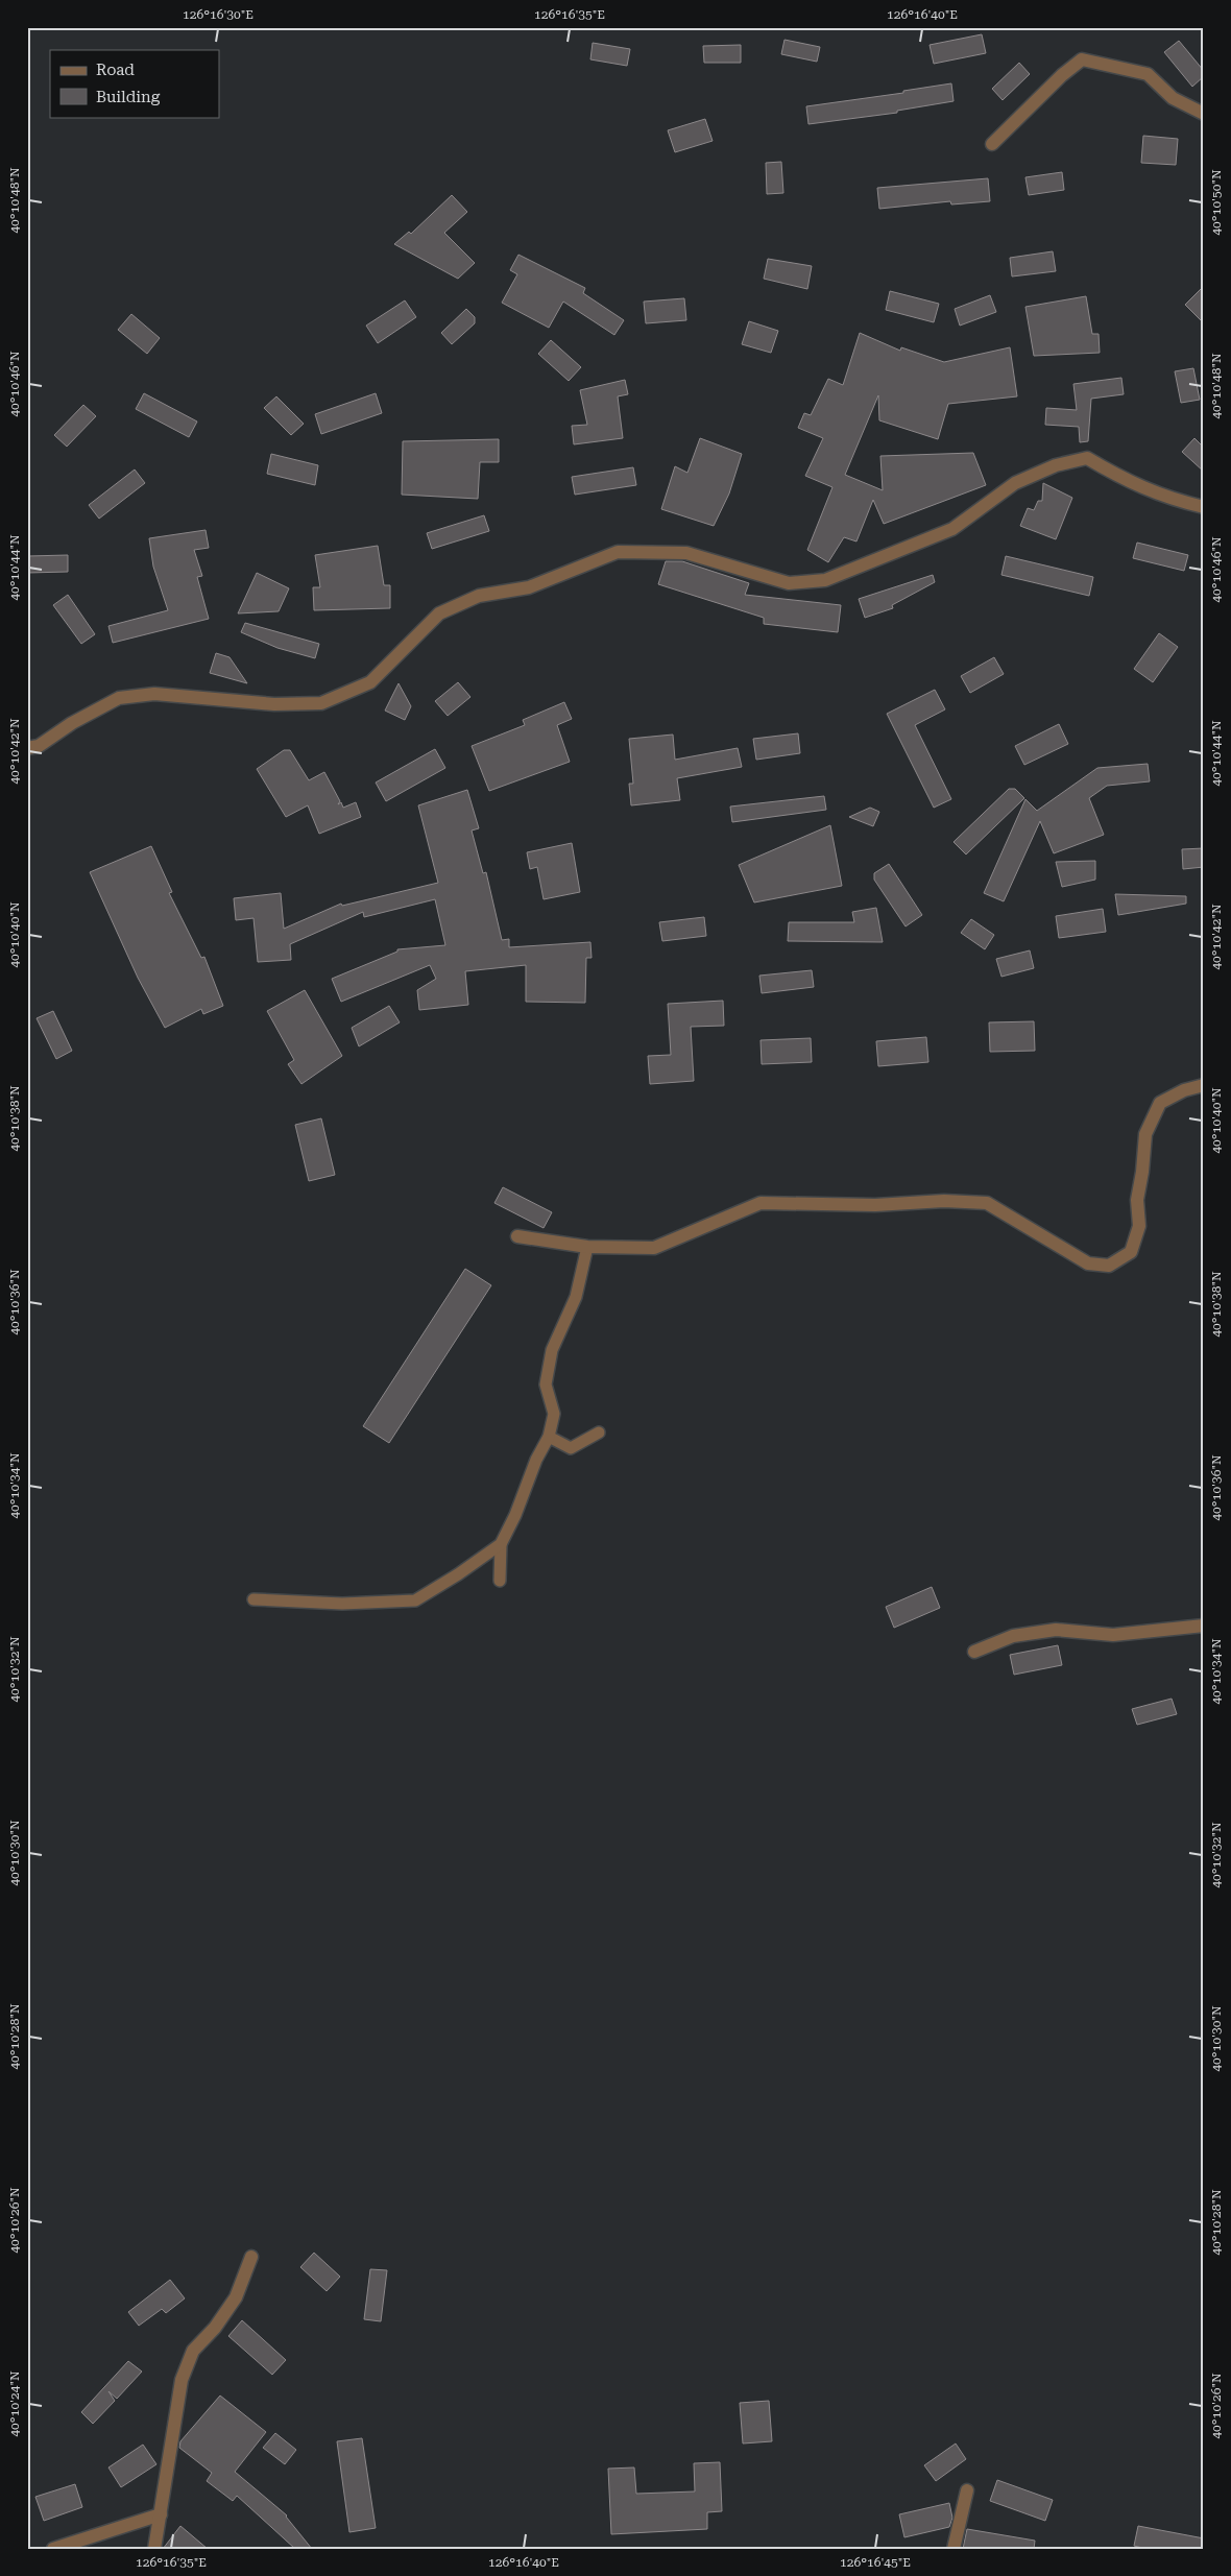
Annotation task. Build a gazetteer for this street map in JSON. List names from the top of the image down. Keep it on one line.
{"legend":["Road","Building"],"coordinates":["126°16'30\"E","126°16'35\"E","126°16'40\"E","40°10'48\"N","40°10'50\"N","40°10'46\"N","40°10'44\"N","40°10'42\"N","40°10'40\"N","40°10'38\"N","40°10'36\"N","40°10'34\"N","40°10'32\"N","40°10'30\"N","40°10'28\"N","40°10'26\"N","40°10'24\"N","126°16'45\"E"]}
